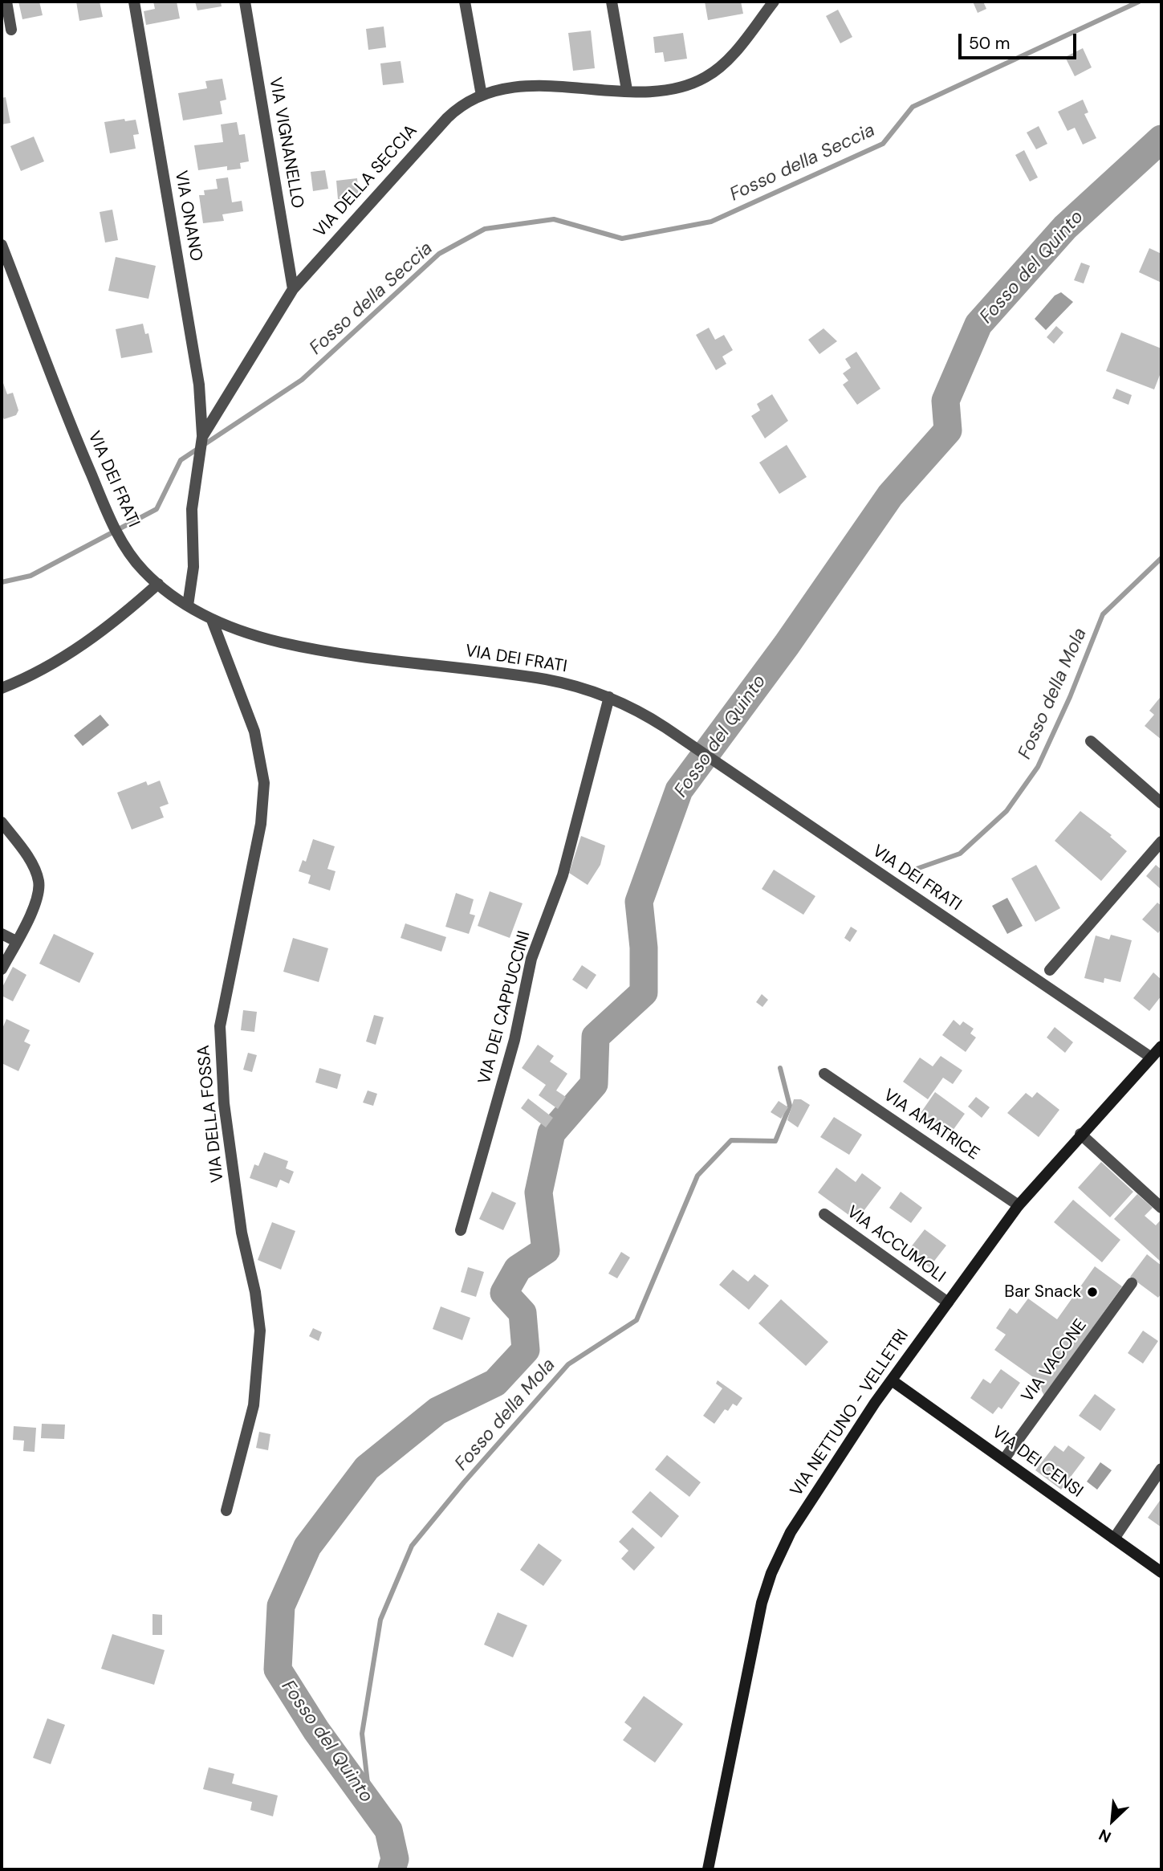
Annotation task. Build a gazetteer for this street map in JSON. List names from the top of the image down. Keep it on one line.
{"streets":{"main road":["VIA NETTUNO - VELLETRI","VIA DEI CENSI"],"street":["VIA VIGNANELLO","VIA DELLA SECCIA","VIA ONANO","VIA DEI FRATI","VIA DEI CAPPUCCINI","VIA DELLA FOSSA","VIA AMATRICE","VIA ACCUMOLI","VIA VACONE"]},"crossings":[["VIA VIGNANELLO","VIA DELLA SECCIA"],["VIA DELLA SECCIA","VIA ONANO"],["VIA DELLA SECCIA","VIA DEI FRATI"],["VIA DEI FRATI","VIA DEI CAPPUCCINI"],["VIA DEI FRATI","VIA DELLA FOSSA"],["VIA DEI FRATI","VIA NETTUNO - VELLETRI"],["VIA AMATRICE","VIA NETTUNO - VELLETRI"],["VIA ACCUMOLI","VIA NETTUNO - VELLETRI"],["VIA VACONE","VIA DEI CENSI"],["VIA NETTUNO - VELLETRI","VIA DEI CENSI"]],"water":["Fosso della Seccia","Fosso del Quinto","Fosso della Mola"],"places":["Bar Snack"],"scale_bar":"50 m","north":"bottom left"}
